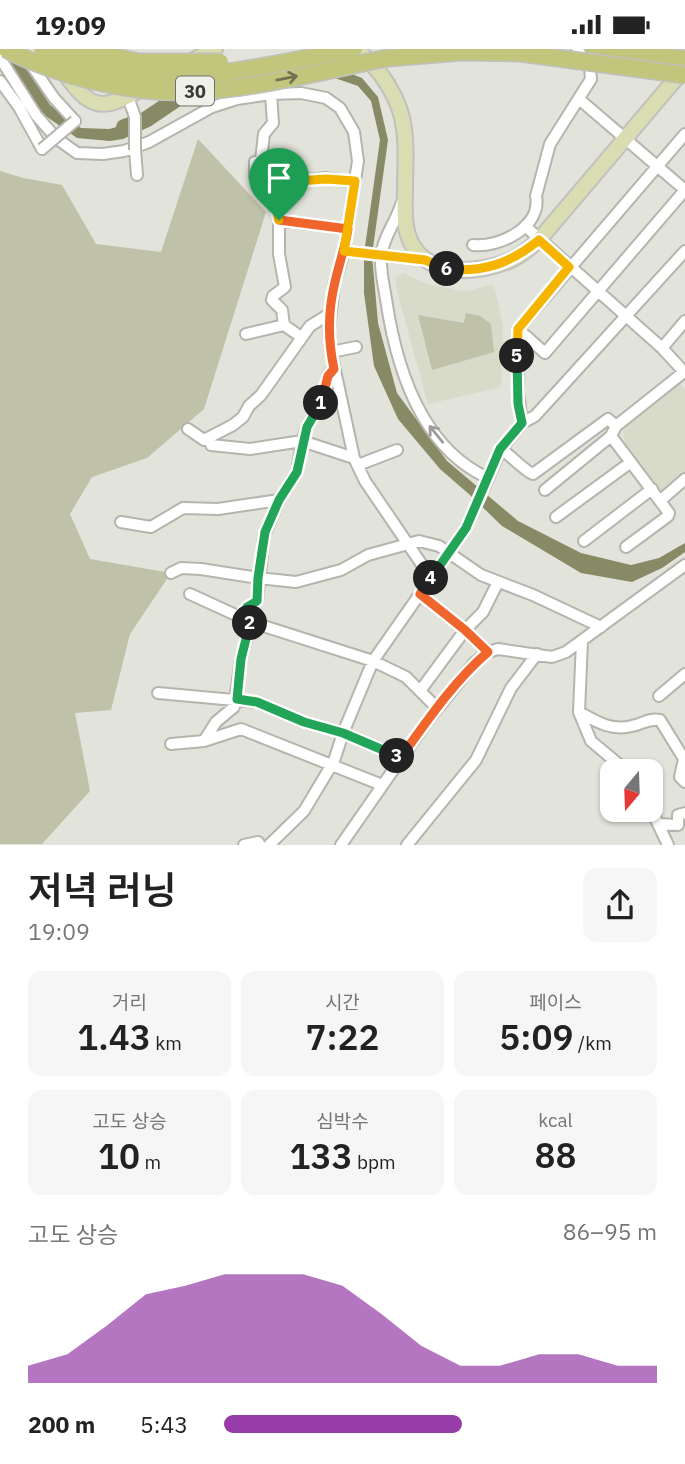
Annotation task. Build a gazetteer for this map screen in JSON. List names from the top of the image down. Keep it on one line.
{"streets":{"highway":["30"]},"north":"bottom","page":{"status":"19:09","pins":["6","5","1","4","2","3"],"heading":["저녁 러닝","19:09"],"stats":[["거리","1.43 km"],["시간","7:22"],["페이스","5:09 /km"],["고도 상승","10 m"],["심박수","133 bpm"],["kcal","88"]],"chart":["고도 상승","86–95 m"],"list":[{"name":"200 m","note":"5:43"}]}}
